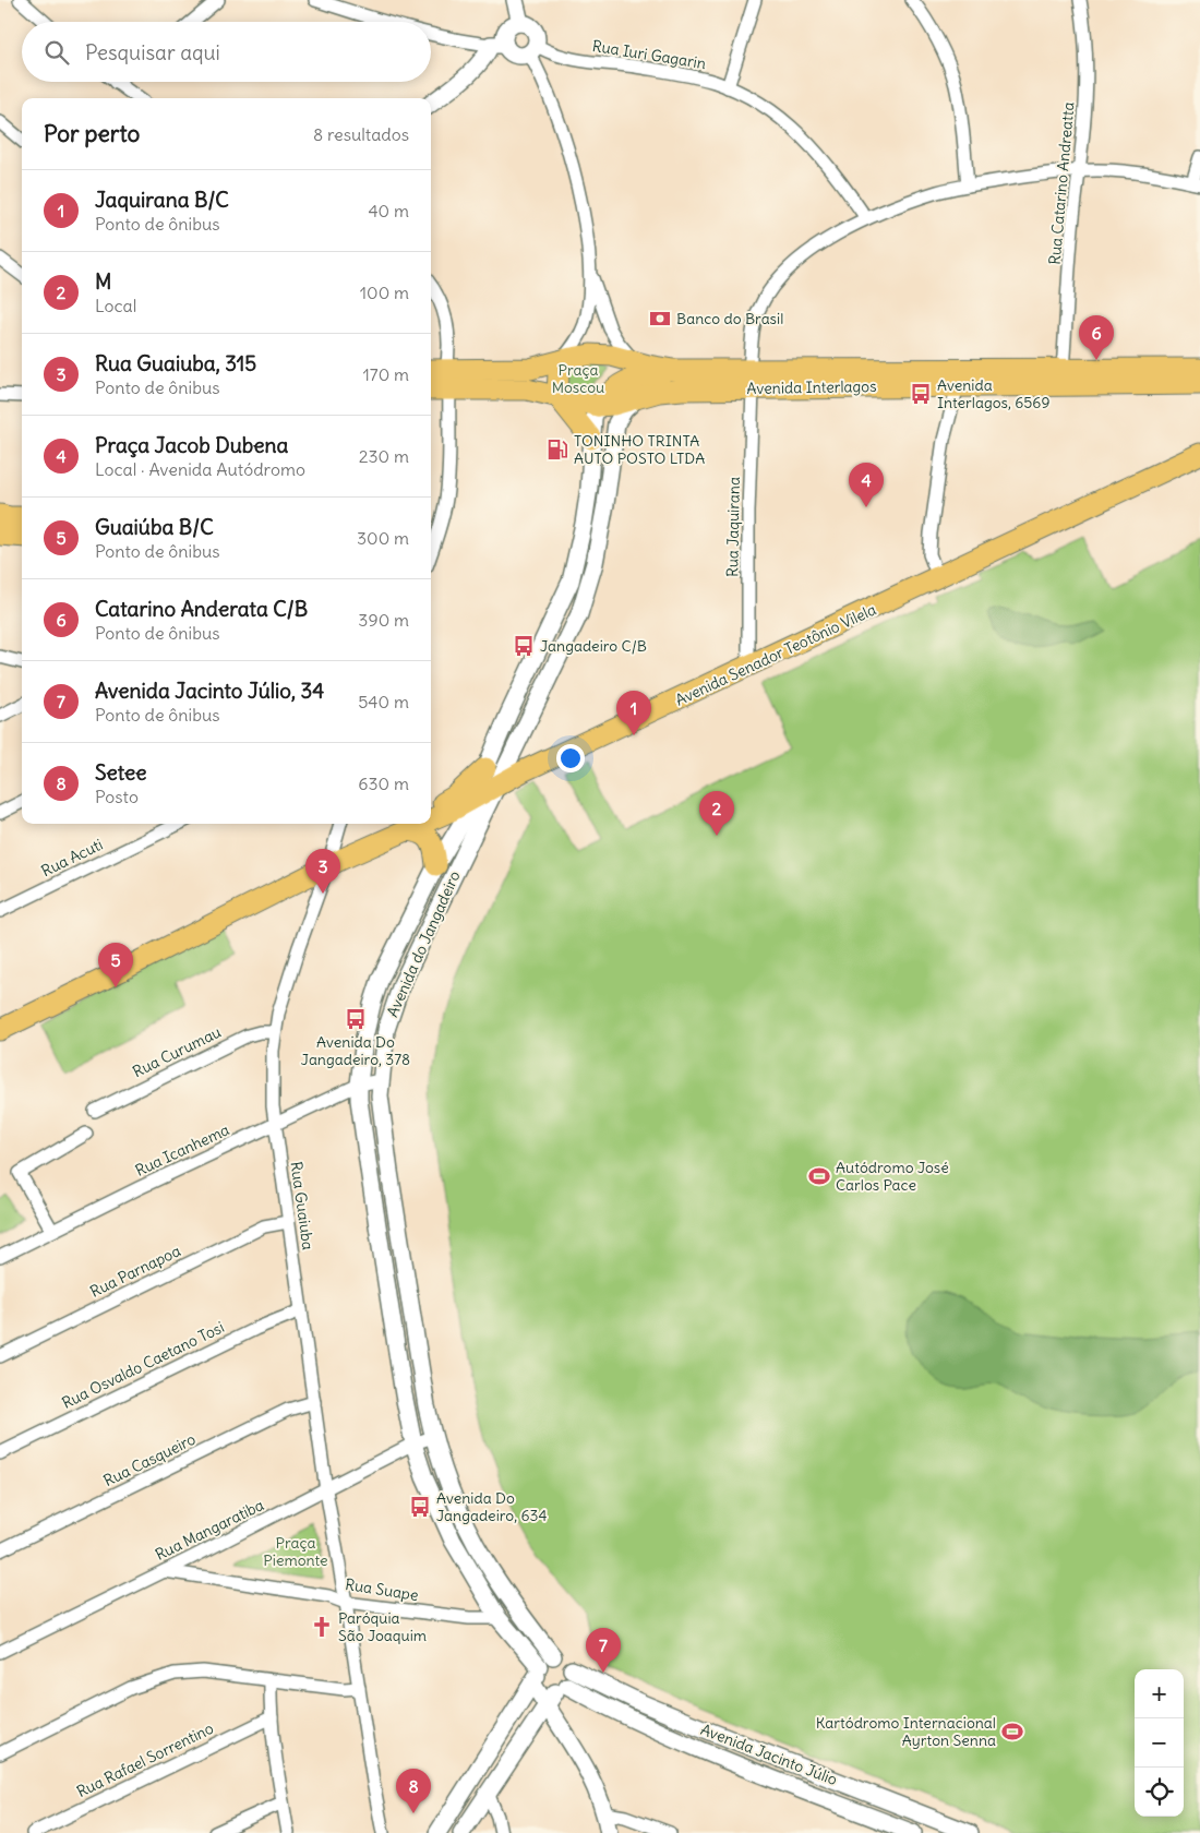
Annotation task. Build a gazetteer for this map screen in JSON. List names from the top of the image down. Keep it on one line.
{"streets":{"main road":["Avenida Interlagos","Avenida Senador Teotônio Vilela"],"street":["Rua Iuri Gagarin","Rua Catarino Andreatta","Rua Jaquirana","Rua Acuti","Avenida do Jangadeiro","Rua Curumau","Rua Icanhema","Rua Guaiuba","Rua Parnapoa","Rua Osvaldo Caetano Tosi","Rua Casqueiro","Rua Mangaratiba","Rua Suape","Avenida Jacinto Júlio","Rua Rafael Sorrentino"]},"crossings":[["Rua Iuri Gagarin","Rua Jaquirana"],["Rua Catarino Andreatta","Avenida Interlagos"],["Rua Catarino Andreatta","Rua Jaquirana"],["Avenida Interlagos","Rua Jaquirana"],["Avenida Interlagos","Avenida do Jangadeiro"],["Rua Jaquirana","Avenida Senador Teotônio Vilela"],["Avenida Senador Teotônio Vilela","Avenida do Jangadeiro"],["Avenida Senador Teotônio Vilela","Rua Guaiuba"],["Avenida do Jangadeiro","Rua Icanhema"],["Avenida do Jangadeiro","Rua Mangaratiba"],["Avenida do Jangadeiro","Rua Suape"],["Avenida do Jangadeiro","Avenida Jacinto Júlio"],["Rua Curumau","Rua Guaiuba"],["Rua Icanhema","Rua Guaiuba"],["Rua Guaiuba","Rua Parnapoa"],["Rua Guaiuba","Rua Osvaldo Caetano Tosi"],["Rua Guaiuba","Rua Casqueiro"],["Rua Guaiuba","Rua Mangaratiba"],["Rua Guaiuba","Rua Suape"],["Rua Mangaratiba","Rua Suape"]],"parks":["Praça Moscou","Praça Piemonte"],"places":{"bank":["Banco do Brasil"],"bus stop":["Avenida Interlagos, 6569","Jangadeiro C/B","Avenida Do Jangadeiro, 378","Avenida Do Jangadeiro, 634"],"fuel station":["TONINHO TRINTA AUTO POSTO LTDA"],"sports":["Autódromo José Carlos Pace","Kartódromo Internacional Ayrton Senna"],"church":["Paróquia São Joaquim"]},"page":{"search":"Pesquisar aqui","heading":["Por perto","8 resultados"],"list":[{"mark":"1","name":"Jaquirana B/C","note":"Ponto de ônibus","value":"40 m"},{"mark":"2","name":"M","note":"Local","value":"100 m"},{"mark":"3","name":"Rua Guaiuba, 315","note":"Ponto de ônibus","value":"170 m"},{"mark":"4","name":"Praça Jacob Dubena","note":"Local · Avenida Autódromo","value":"230 m"},{"mark":"5","name":"Guaiúba B/C","note":"Ponto de ônibus","value":"300 m"},{"mark":"6","name":"Catarino Anderata C/B","note":"Ponto de ônibus","value":"390 m"},{"mark":"7","name":"Avenida Jacinto Júlio, 34","note":"Ponto de ônibus","value":"540 m"},{"mark":"8","name":"Setee","note":"Posto","value":"630 m"}],"pins":["6","4","1","2","3","5","7","8"],"map_buttons":["+","−"]}}
